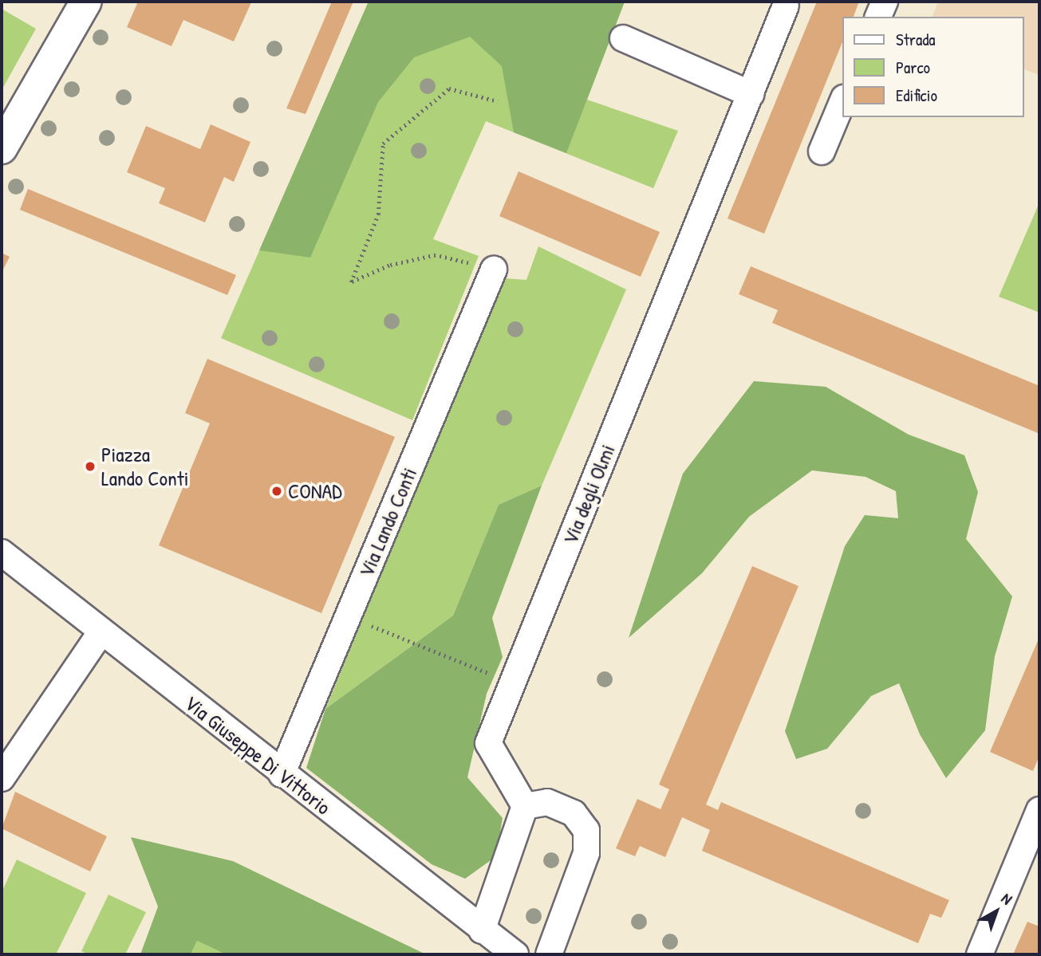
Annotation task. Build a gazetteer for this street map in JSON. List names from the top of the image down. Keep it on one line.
{"streets":{"street":["Via degli Olmi","Via Lando Conti","Via Giuseppe Di Vittorio"]},"crossings":[["Via Lando Conti","Via Giuseppe Di Vittorio"]],"places":["Piazza Lando Conti","CONAD"],"legend":["Strada","Parco","Edificio"],"north":"top right"}
